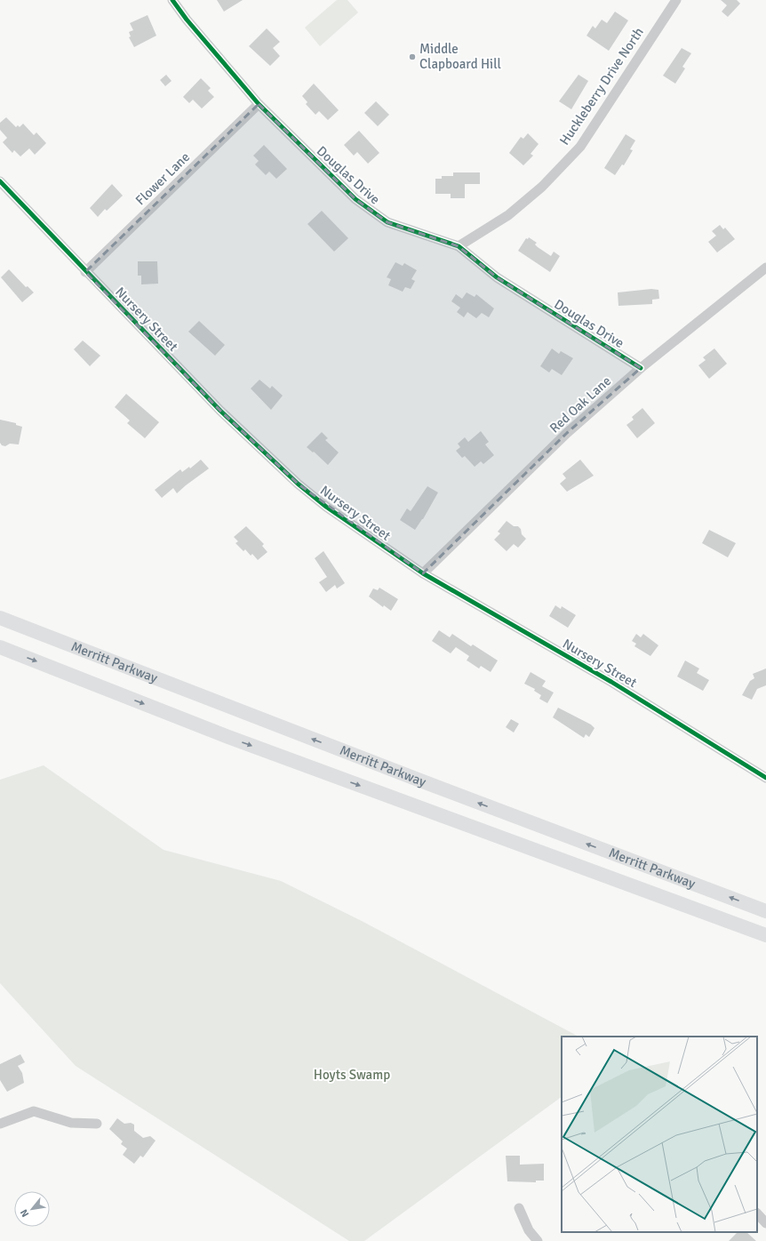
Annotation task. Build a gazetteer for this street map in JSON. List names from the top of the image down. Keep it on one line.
{"streets":{"highway":["Merritt Parkway"],"street":["Huckleberry Drive North","Douglas Drive","Flower Lane","Nursery Street","Red Oak Lane"]},"crossings":[["Huckleberry Drive North","Douglas Drive"],["Douglas Drive","Flower Lane"],["Douglas Drive","Red Oak Lane"],["Flower Lane","Nursery Street"],["Nursery Street","Red Oak Lane"]],"parks":["Hoyts Swamp"],"places":["Middle Clapboard Hill"],"north":"bottom left"}
